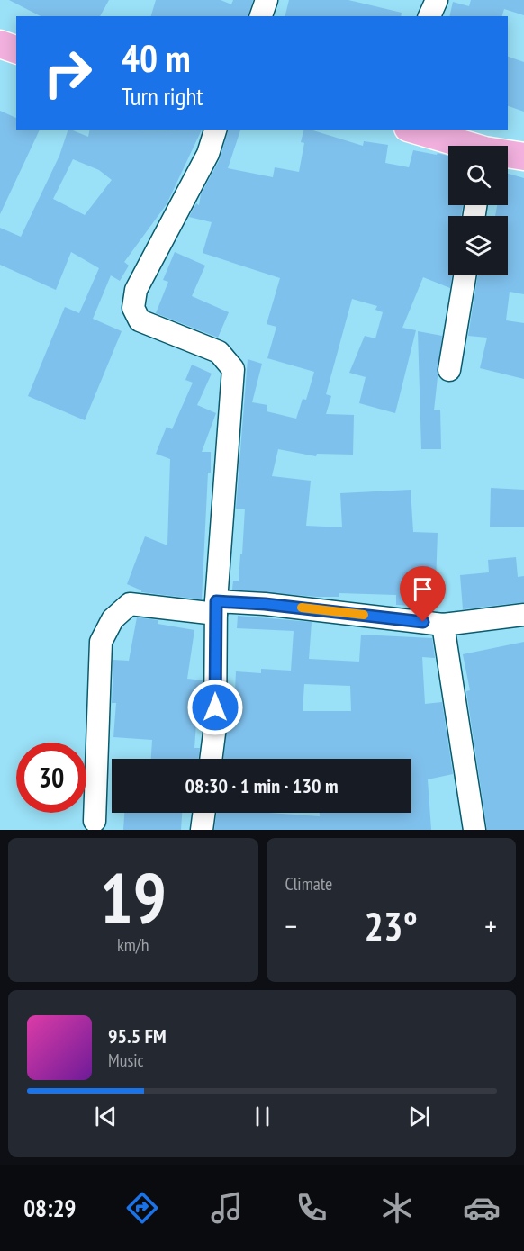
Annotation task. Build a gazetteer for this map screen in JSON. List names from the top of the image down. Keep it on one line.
{"page":{"turn":["40 m","Turn right"],"limit":"30","trip":"08:30 · 1 min · 130 m","tile":[["19","km/h"],"Climate"],"heat":["−","23°","+"],"song":["95.5 FM","Music"],"tabs":"08:29"}}
